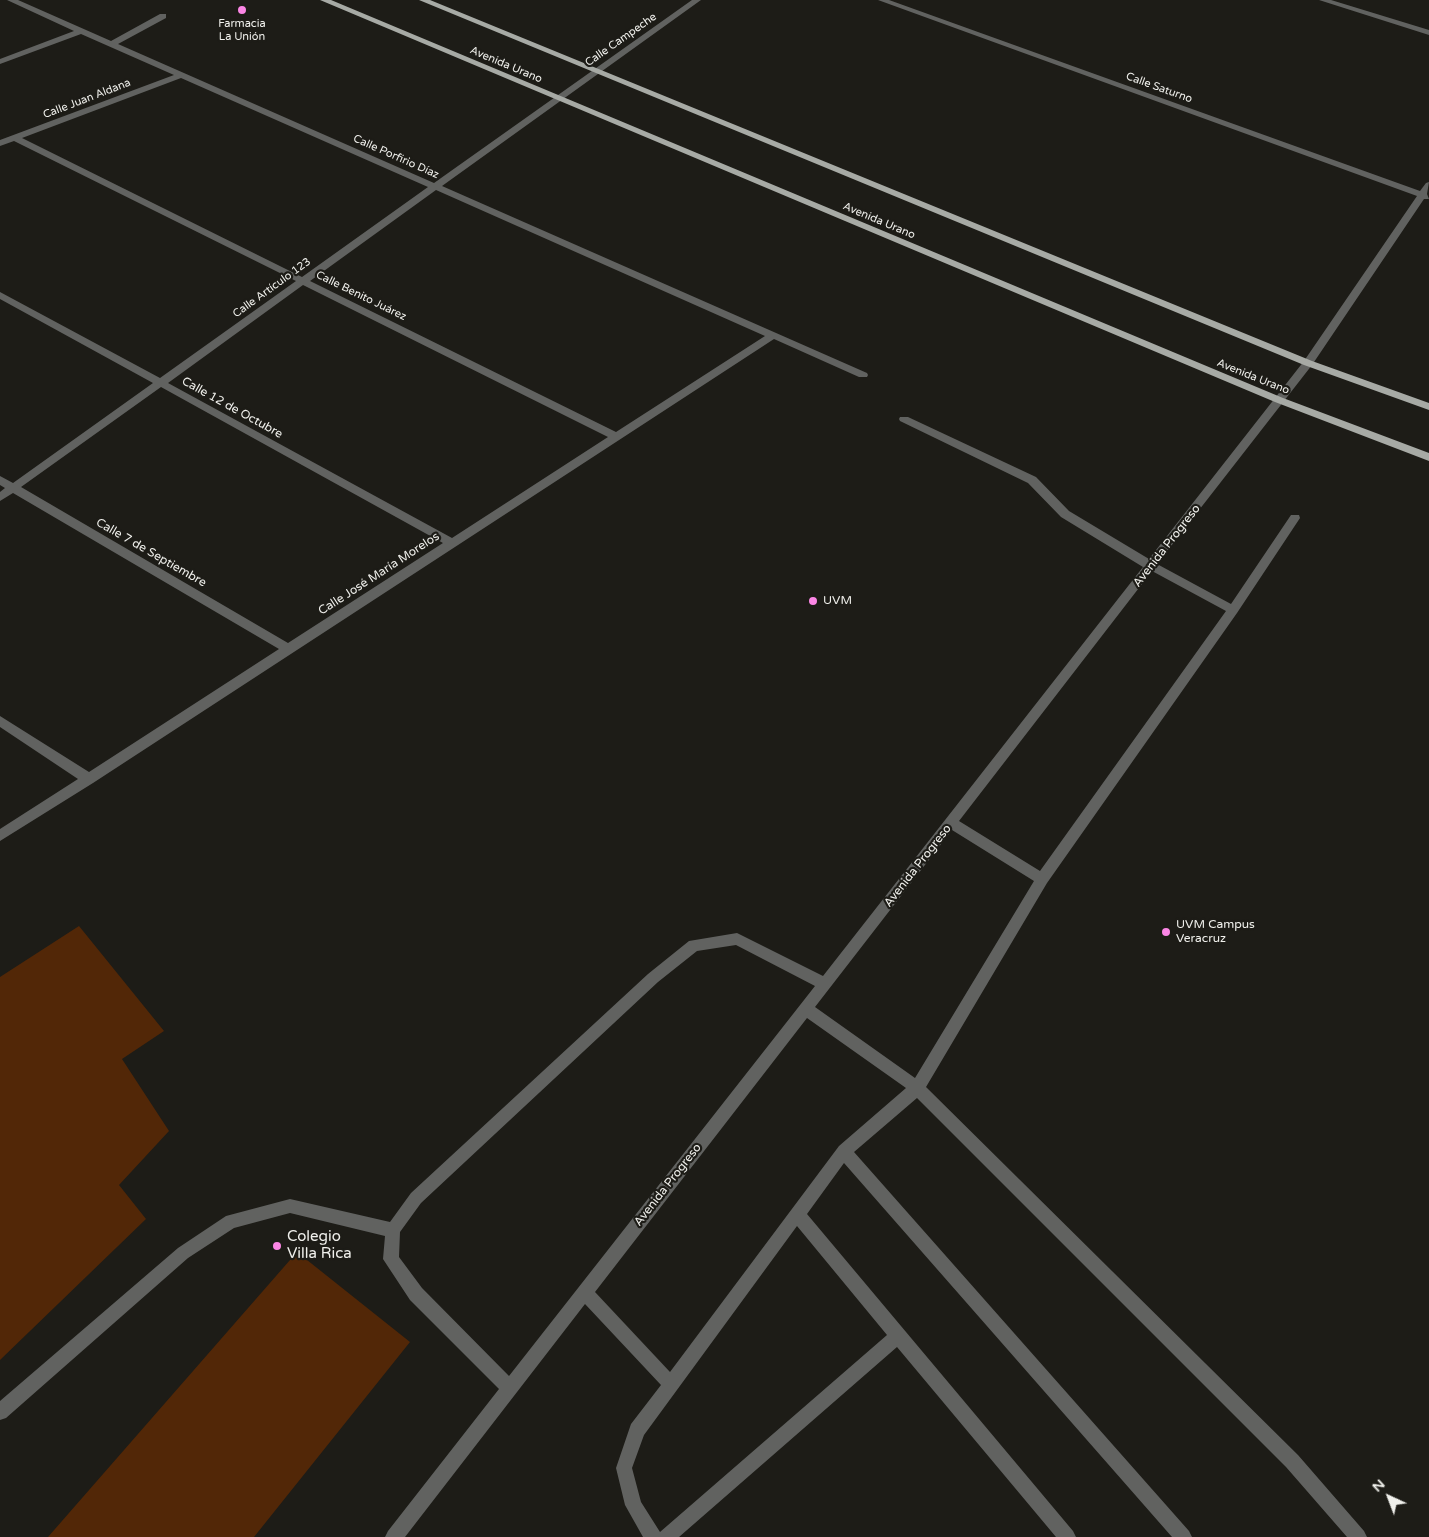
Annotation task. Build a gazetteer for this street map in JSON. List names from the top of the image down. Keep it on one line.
{"streets":{"main road":["Avenida Urano"],"street":["Calle Campeche","Calle Saturno","Calle Juan Aldana","Calle Porfirio Díaz","Calle Artículo 123","Calle Benito Juárez","Calle 12 de Octubre","Avenida Progreso","Calle 7 de Septiembre","Calle José María Morelos"]},"crossings":[["Calle Campeche","Avenida Urano"],["Calle Campeche","Calle Artículo 123"],["Avenida Urano","Calle Artículo 123"],["Avenida Urano","Avenida Progreso"],["Calle Saturno","Avenida Progreso"],["Calle Juan Aldana","Calle Porfirio Díaz"],["Calle Juan Aldana","Calle Benito Juárez"],["Calle Porfirio Díaz","Calle Artículo 123"],["Calle Porfirio Díaz","Calle José María Morelos"],["Calle Artículo 123","Calle Benito Juárez"],["Calle Artículo 123","Calle 12 de Octubre"],["Calle Artículo 123","Calle 7 de Septiembre"],["Calle Benito Juárez","Calle José María Morelos"],["Calle 12 de Octubre","Calle José María Morelos"],["Calle 7 de Septiembre","Calle José María Morelos"]],"places":["Farmacia La Unión","UVM","UVM Campus Veracruz","Colegio Villa Rica"],"north":"top left"}
